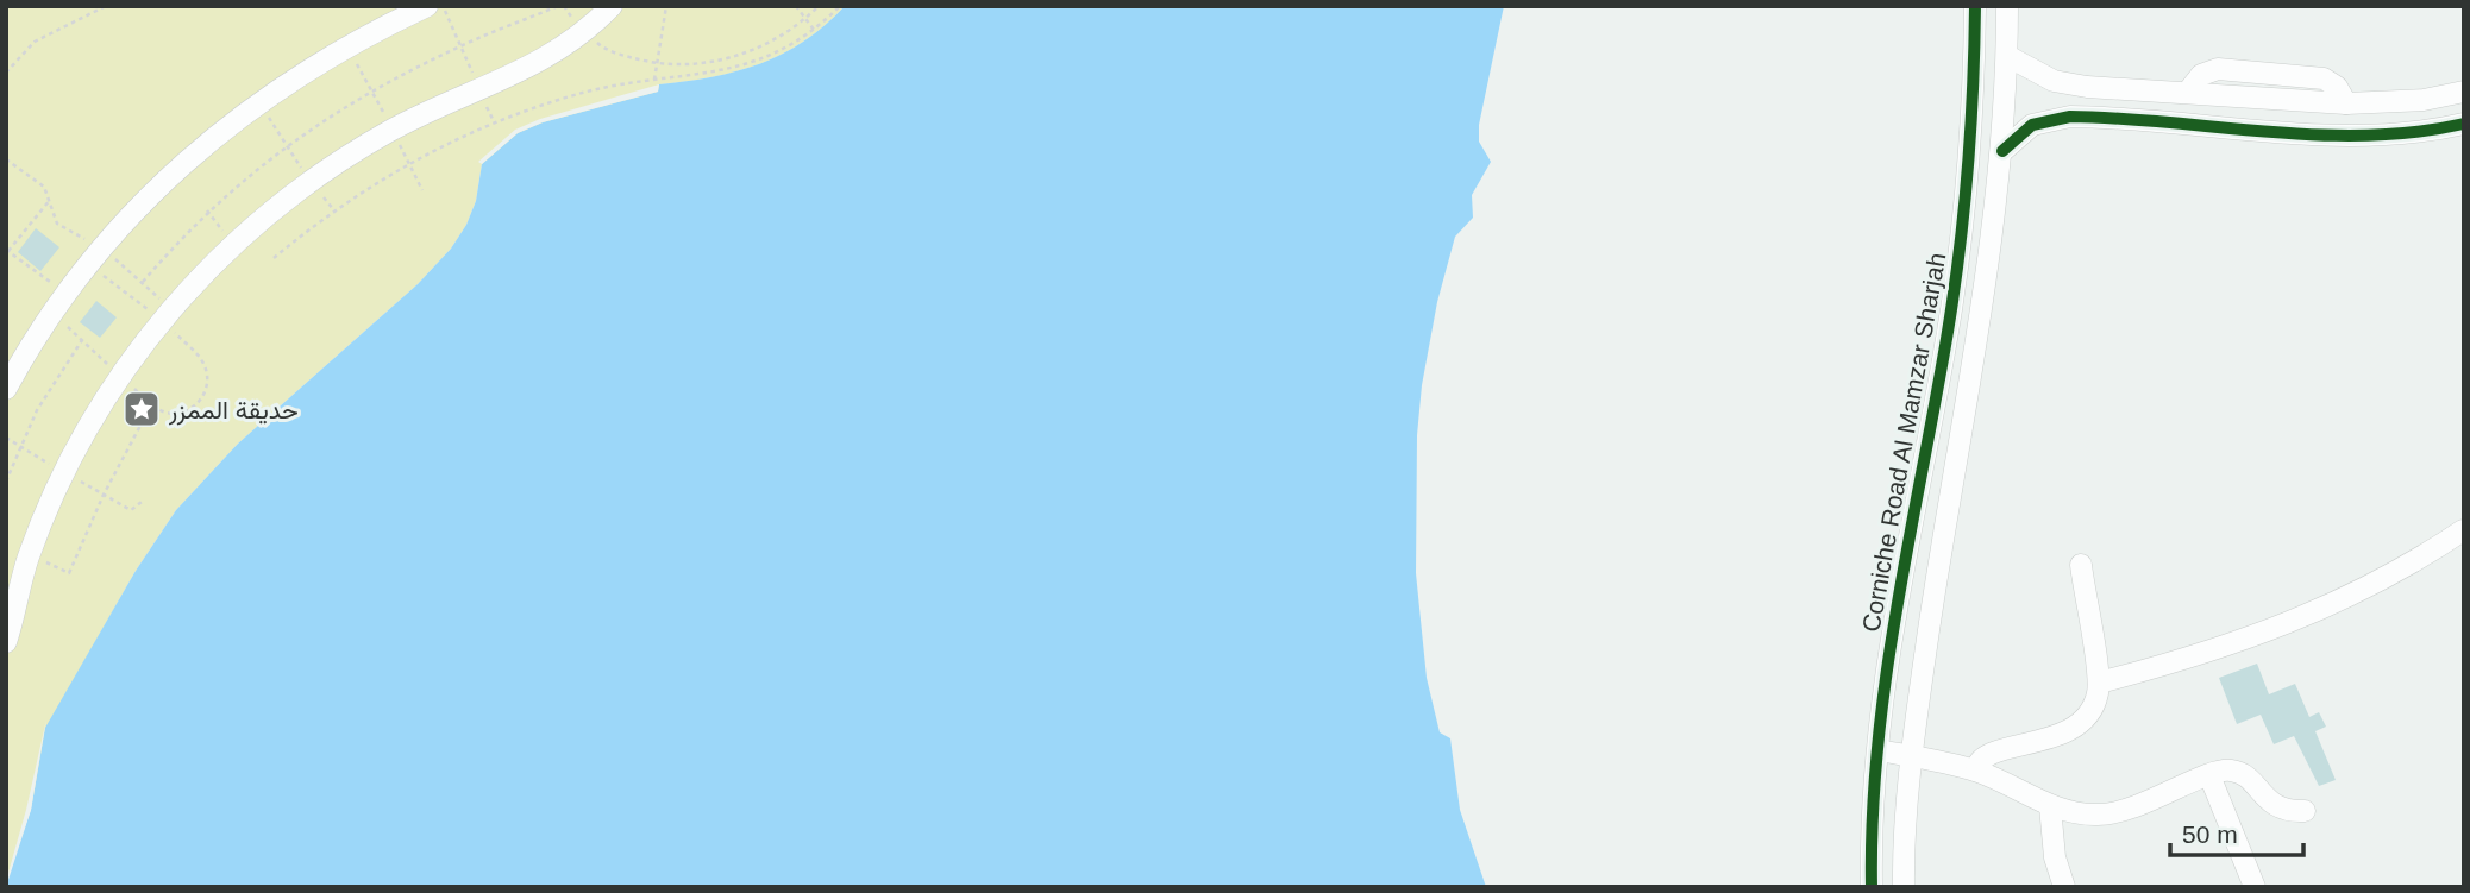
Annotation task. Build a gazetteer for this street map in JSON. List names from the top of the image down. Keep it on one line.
{"streets":{"street":["Corniche Road Al Mamzar Sharjah"]},"places":{"place":["حديقة الممزر"]},"scale_bar":"50 m"}
